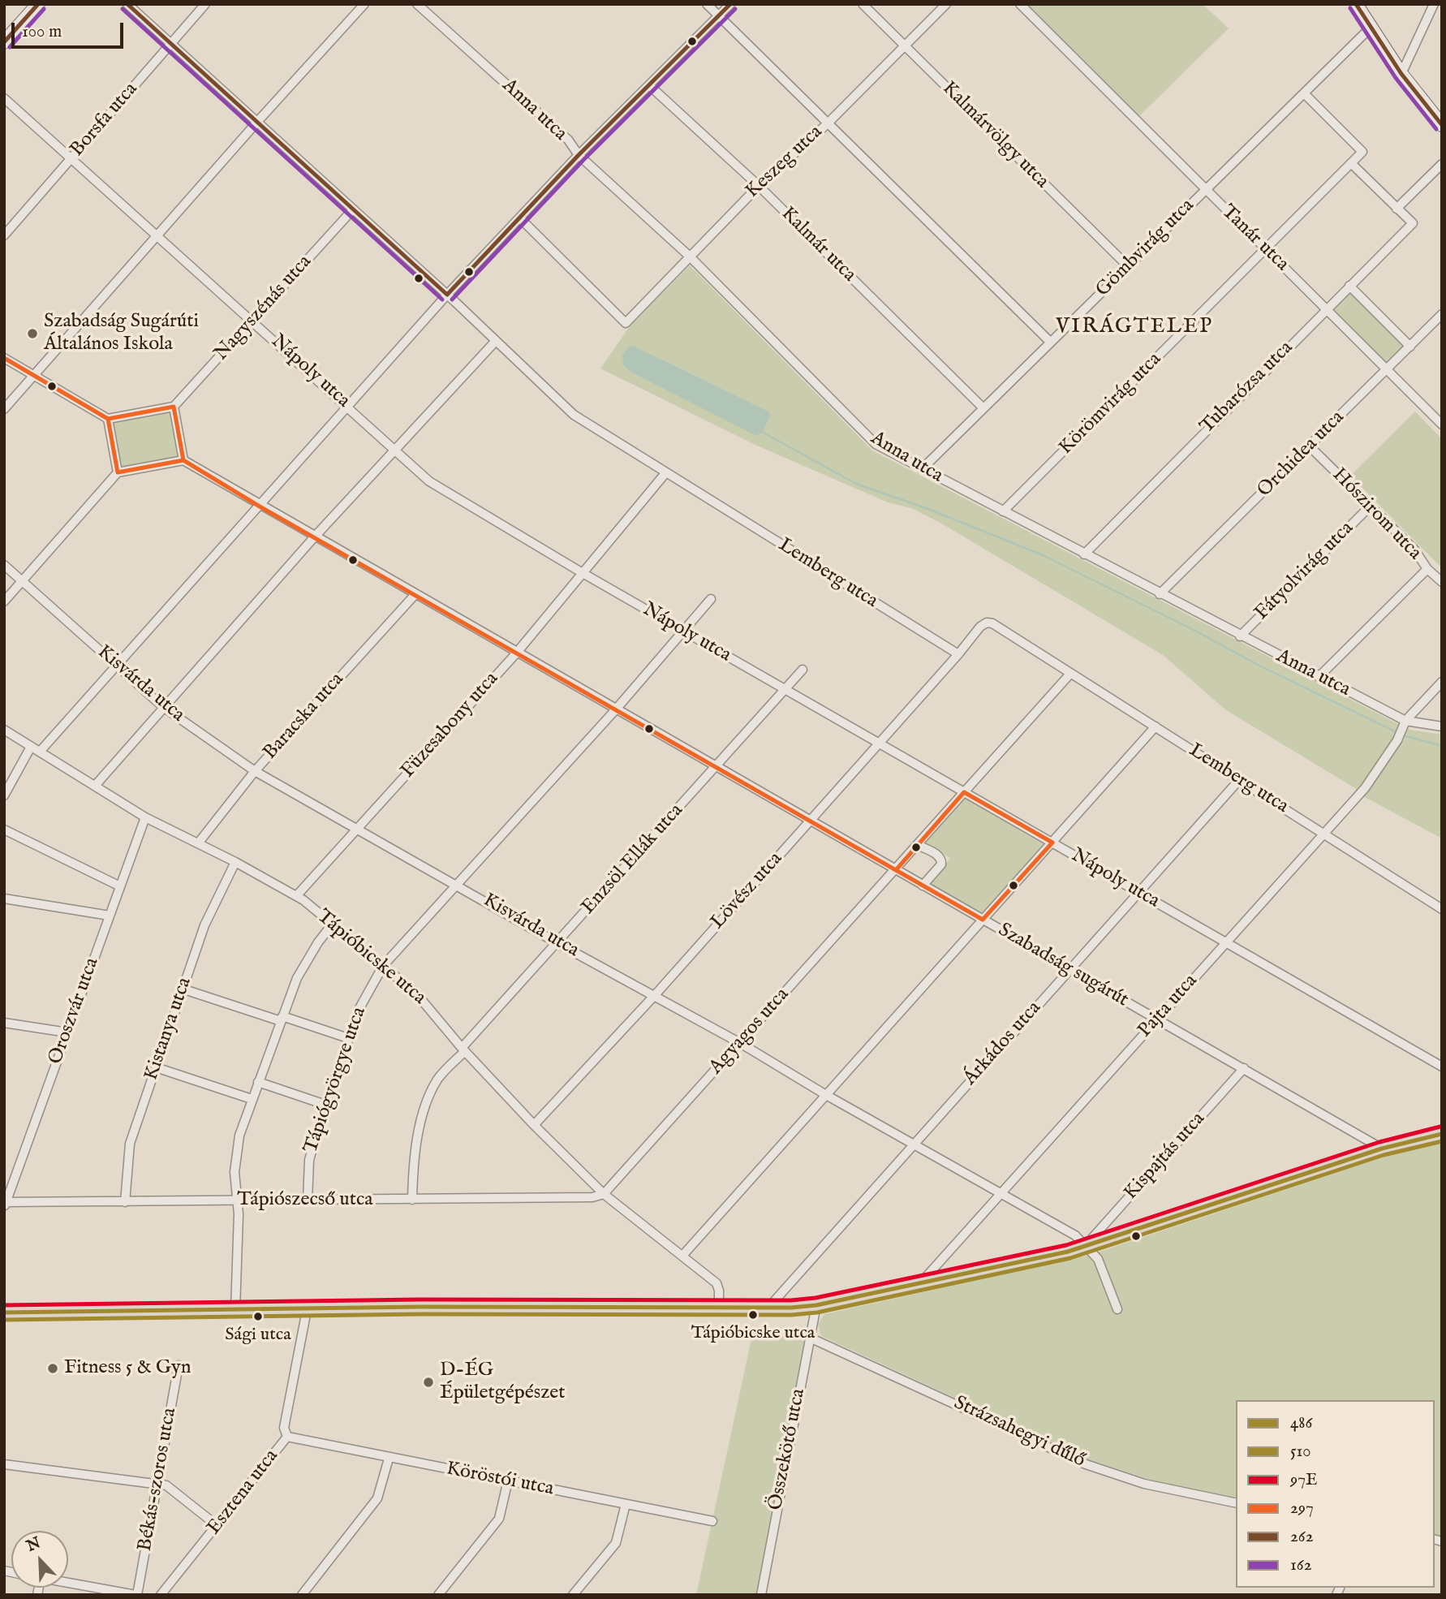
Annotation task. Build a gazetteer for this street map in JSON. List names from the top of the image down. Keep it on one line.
{"streets":{"street":["Anna utca","Borsfa utca","Kalmárvölgy utca","Keszeg utca","Tanár utca","Kalmár utca","Gömbvirág utca","Nagyszénás utca","Nápoly utca","Tubarózsa utca","Körömvirág utca","Orchidea utca","Hószirom utca","Fátyolvirág utca","Lemberg utca","Kisvárda utca","Baracska utca","Füzesabony utca","Enzsöl Ellák utca","Lövész utca","Tápióbicske utca","Szabadság sugárút","Pajta utca","Oroszvár utca","Kistanya utca","Agyagos utca","Árkádos utca","Tápiógyörgye utca","Kispajtás utca","Tápiószecső utca","Strázsahegyi dűlő","Összekötő utca","Békás-szoros utca","Köröstói utca","Esztena utca"]},"crossings":[["Anna utca","Keszeg utca"],["Anna utca","Gömbvirág utca"],["Anna utca","Tubarózsa utca"],["Anna utca","Körömvirág utca"],["Anna utca","Orchidea utca"],["Anna utca","Fátyolvirág utca"],["Anna utca","Pajta utca"],["Borsfa utca","Nápoly utca"],["Borsfa utca","Lemberg utca"],["Kalmárvölgy utca","Keszeg utca"],["Kalmárvölgy utca","Gömbvirág utca"],["Keszeg utca","Kalmár utca"],["Tanár utca","Gömbvirág utca"],["Tanár utca","Tubarózsa utca"],["Tanár utca","Körömvirág utca"],["Tanár utca","Orchidea utca"],["Kalmár utca","Gömbvirág utca"],["Gömbvirág utca","Körömvirág utca"],["Nagyszénás utca","Nápoly utca"],["Nagyszénás utca","Lemberg utca"],["Nápoly utca","Füzesabony utca"],["Nápoly utca","Enzsöl Ellák utca"],["Nápoly utca","Lövész utca"],["Nápoly utca","Pajta utca"],["Nápoly utca","Árkádos utca"],["Nápoly utca","Tápiógyörgye utca"],["Orchidea utca","Hószirom utca"],["Hószirom utca","Fátyolvirág utca"],["Lemberg utca","Füzesabony utca"],["Lemberg utca","Lövész utca"],["Lemberg utca","Pajta utca"],["Lemberg utca","Árkádos utca"],["Kisvárda utca","Baracska utca"],["Kisvárda utca","Füzesabony utca"],["Kisvárda utca","Enzsöl Ellák utca"],["Kisvárda utca","Lövész utca"],["Kisvárda utca","Pajta utca"],["Kisvárda utca","Agyagos utca"],["Kisvárda utca","Árkádos utca"],["Kisvárda utca","Tápiógyörgye utca"],["Kisvárda utca","Kispajtás utca"],["Baracska utca","Tápióbicske utca"],["Baracska utca","Szabadság sugárút"],["Füzesabony utca","Tápióbicske utca"],["Füzesabony utca","Szabadság sugárút"],["Enzsöl Ellák utca","Tápióbicske utca"],["Enzsöl Ellák utca","Szabadság sugárút"],["Enzsöl Ellák utca","Tápiószecső utca"],["Lövész utca","Tápióbicske utca"],["Lövész utca","Szabadság sugárút"],["Tápióbicske utca","Oroszvár utca"],["Tápióbicske utca","Kistanya utca"],["Tápióbicske utca","Agyagos utca"],["Tápióbicske utca","Tápiógyörgye utca"],["Tápióbicske utca","Tápiószecső utca"],["Szabadság sugárút","Pajta utca"],["Szabadság sugárút","Agyagos utca"],["Szabadság sugárút","Árkádos utca"],["Szabadság sugárút","Tápiógyörgye utca"],["Szabadság sugárút","Kispajtás utca"],["Oroszvár utca","Tápiószecső utca"],["Kistanya utca","Tápiószecső utca"],["Agyagos utca","Tápiószecső utca"],["Tápiógyörgye utca","Tápiószecső utca"],["Strázsahegyi dűlő","Összekötő utca"],["Köröstói utca","Esztena utca"]],"districts":["VIRÁGTELEP"],"places":["Szabadság Sugárúti Általános Iskola","Tápióbicske utca","Sági utca","Fitness 5 & Gyn","D-ÉG Épületgépészet"],"lines":["transit line 262","transit line 162","transit line 297","transit line 97E","transit line 486","transit line 510"],"legend":["486","510","97E","297","262","162"],"scale_bar":"100 m","north":"top left"}
